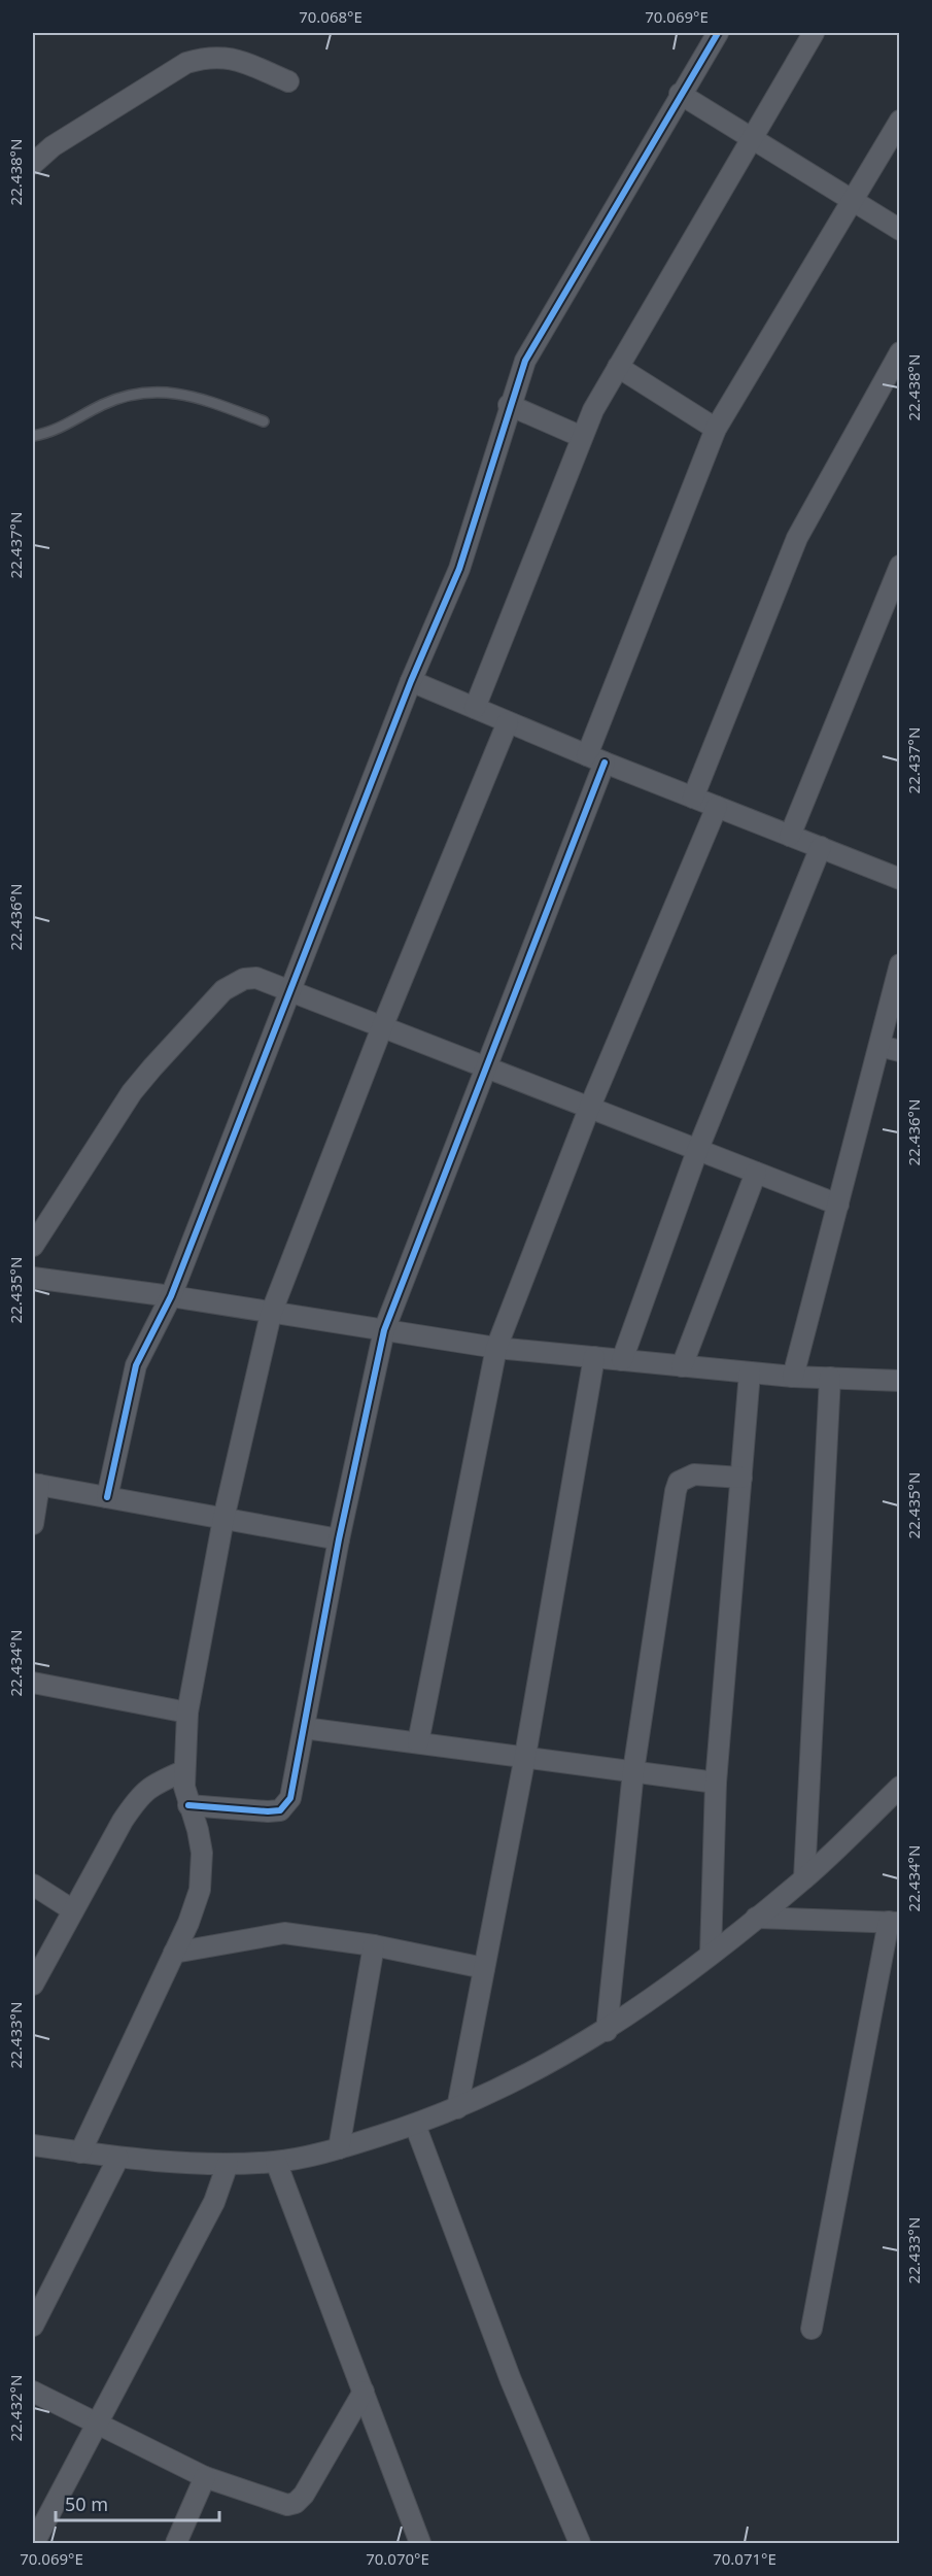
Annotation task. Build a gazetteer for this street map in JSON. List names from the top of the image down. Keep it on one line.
{"scale_bar":"50 m","coordinates":["70.068°E","70.069°E","22.438°N","22.437°N","22.436°N","22.435°N","22.434°N","22.433°N","22.432°N","70.070°E","70.071°E"]}
